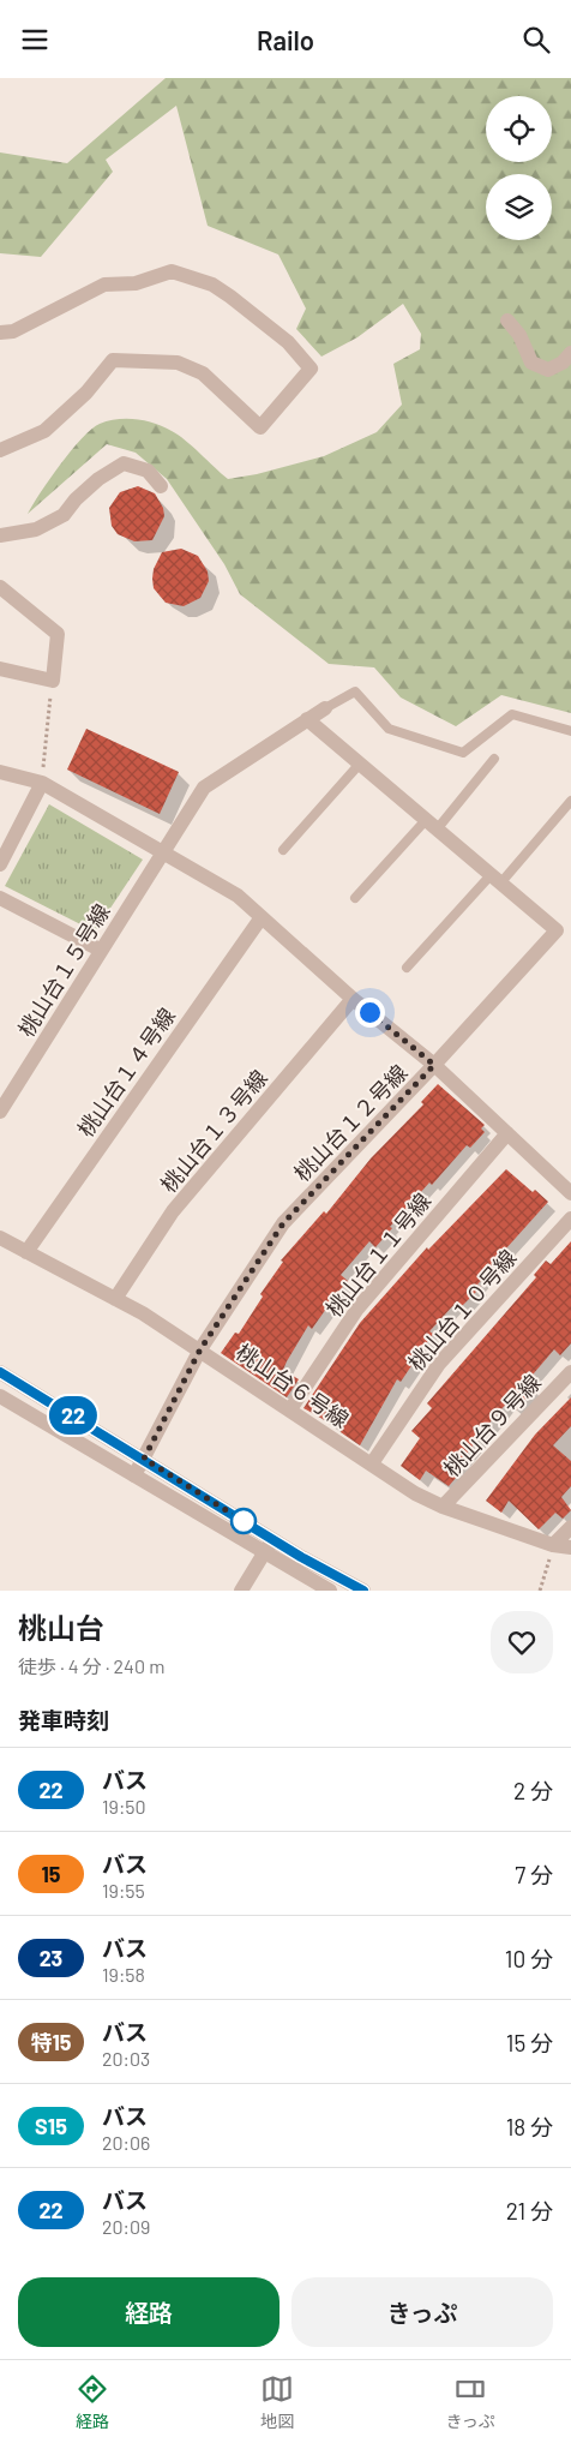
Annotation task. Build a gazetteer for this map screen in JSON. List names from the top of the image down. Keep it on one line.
{"streets":{"street":["桃山台１５号線","桃山台１４号線","桃山台１２号線","桃山台１３号線","桃山台１１号線","桃山台１０号線","桃山台６号線","桃山台９号線"]},"crossings":[["桃山台１５号線","桃山台１２号線"],["桃山台１４号線","桃山台１２号線"],["桃山台１４号線","桃山台６号線"],["桃山台１２号線","桃山台１３号線"],["桃山台１２号線","桃山台６号線"],["桃山台１３号線","桃山台６号線"],["桃山台１１号線","桃山台６号線"],["桃山台１０号線","桃山台６号線"],["桃山台６号線","桃山台９号線"]],"lines":["bus line 22"],"page":{"header":"Railo","on_map":"22","heading":[["桃山台","徒歩 · 4 分 · 240 m"],"発車時刻"],"list":[{"mark":"22","name":"バス","note":"19:50","value":"2 分"},{"mark":"15","name":"バス","note":"19:55","value":"7 分"},{"mark":"23","name":"バス","note":"19:58","value":"10 分"},{"mark":"特15","name":"バス","note":"20:03","value":"15 分"},{"mark":"S15","name":"バス","note":"20:06","value":"18 分"},{"mark":"22","name":"バス","note":"20:09","value":"21 分"}],"buttons":["経路","きっぷ"],"tabs":["経路","地図","きっぷ"]}}
